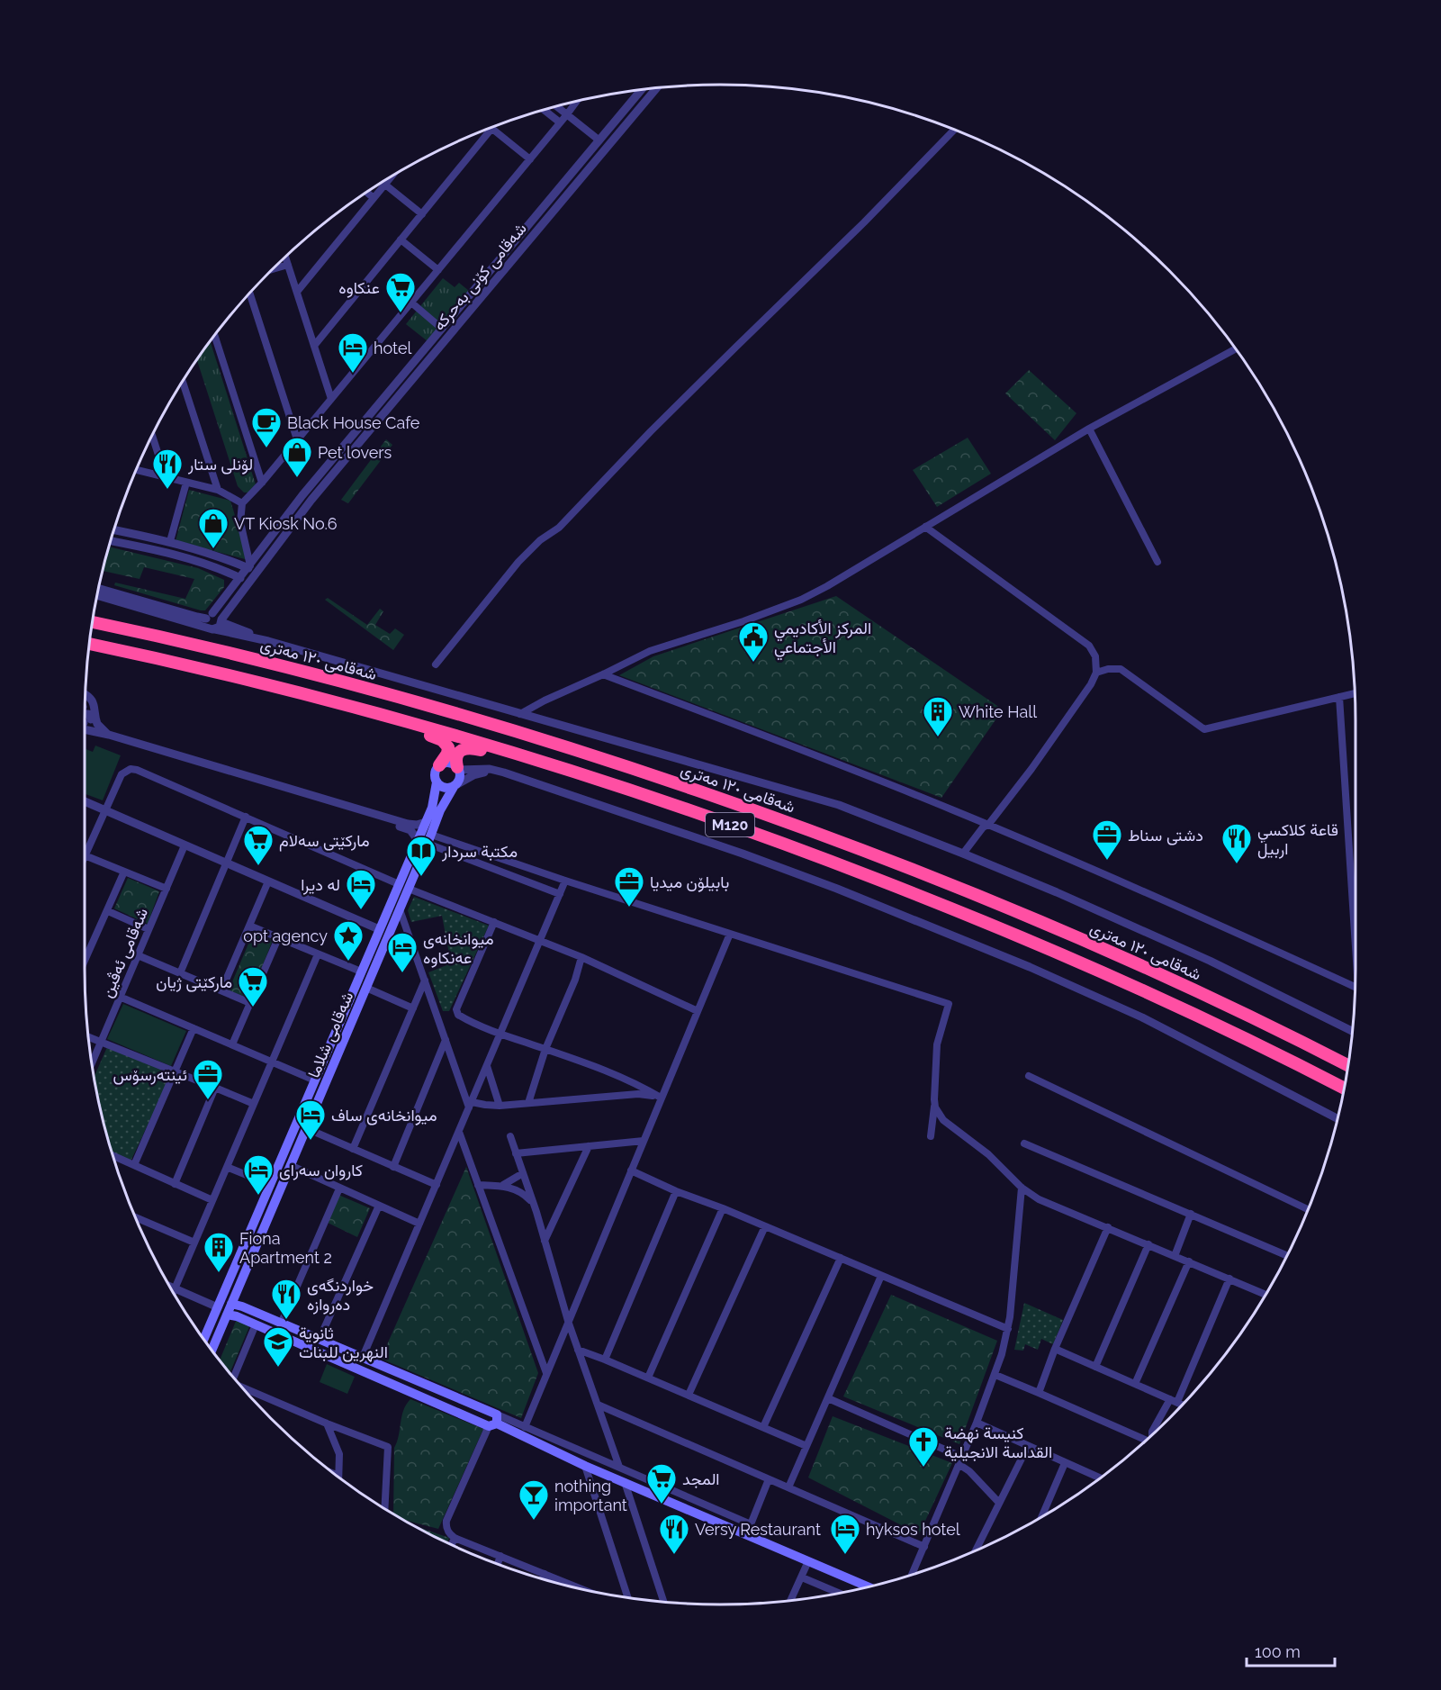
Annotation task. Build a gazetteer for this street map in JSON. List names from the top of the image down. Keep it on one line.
{"streets":{"highway":["شەقامی ١٢٠ مەتری","M120"],"main road":["شەقامی شلاما"],"street":["شەقامی کۆنی بەحرکە","شەقامی ئەڤین"]},"places":{"supermarket":["عنكاوه","مارکێتی سەلام","مارکێتی ژیان","المجد"],"hotel":["hotel","له ديرا","میوانخانەی عەنکاوە","میوانخانەی ساف","کاروان سەرای","hyksos hotel"],"cafe":["Black House Cafe"],"shop":["Pet lovers","VT Kiosk No.6"],"restaurant":["لۆنلی ستار","قاعة كلاكسي اربيل","خواردنگەی دەروازە","Versy Restaurant"],"public building":["المركز الأكاديمي الأجتماعي"],"building":["White Hall","Fiona Apartment 2"],"office":["دشتی سناط","بابیلۆن میدیا","ئینتەرسۆس"],"library":["مكتبة سردار"],"place":["opt agency"],"school or university":["ثانوية النهرين للبنات"],"church":["كنيسة نهضة القداسة الانجيلية"],"bar":["nothing important"]},"scale_bar":"100 m"}
